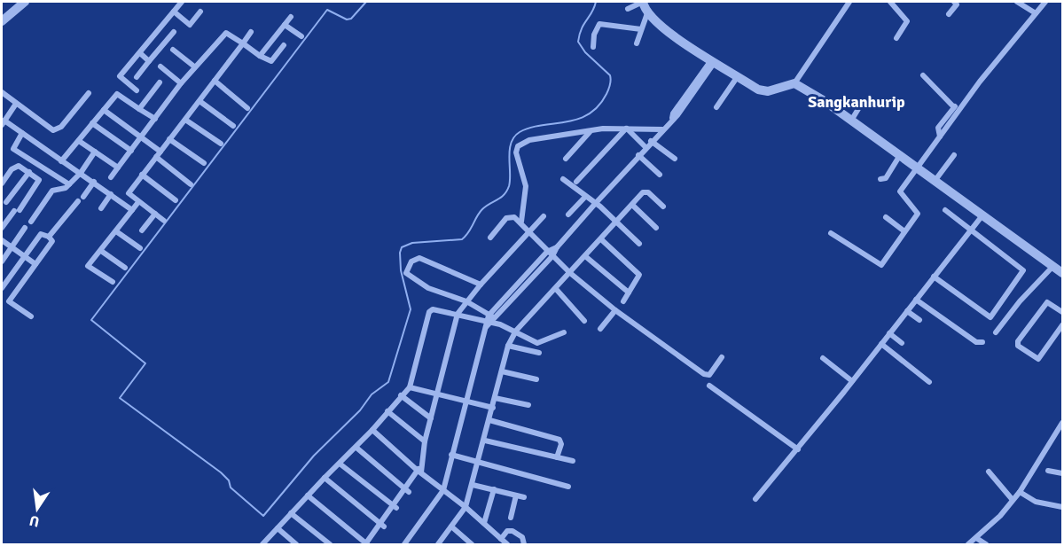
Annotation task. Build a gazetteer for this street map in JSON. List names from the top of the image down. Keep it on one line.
{"districts":["Sangkanhurip"],"north":"bottom"}
